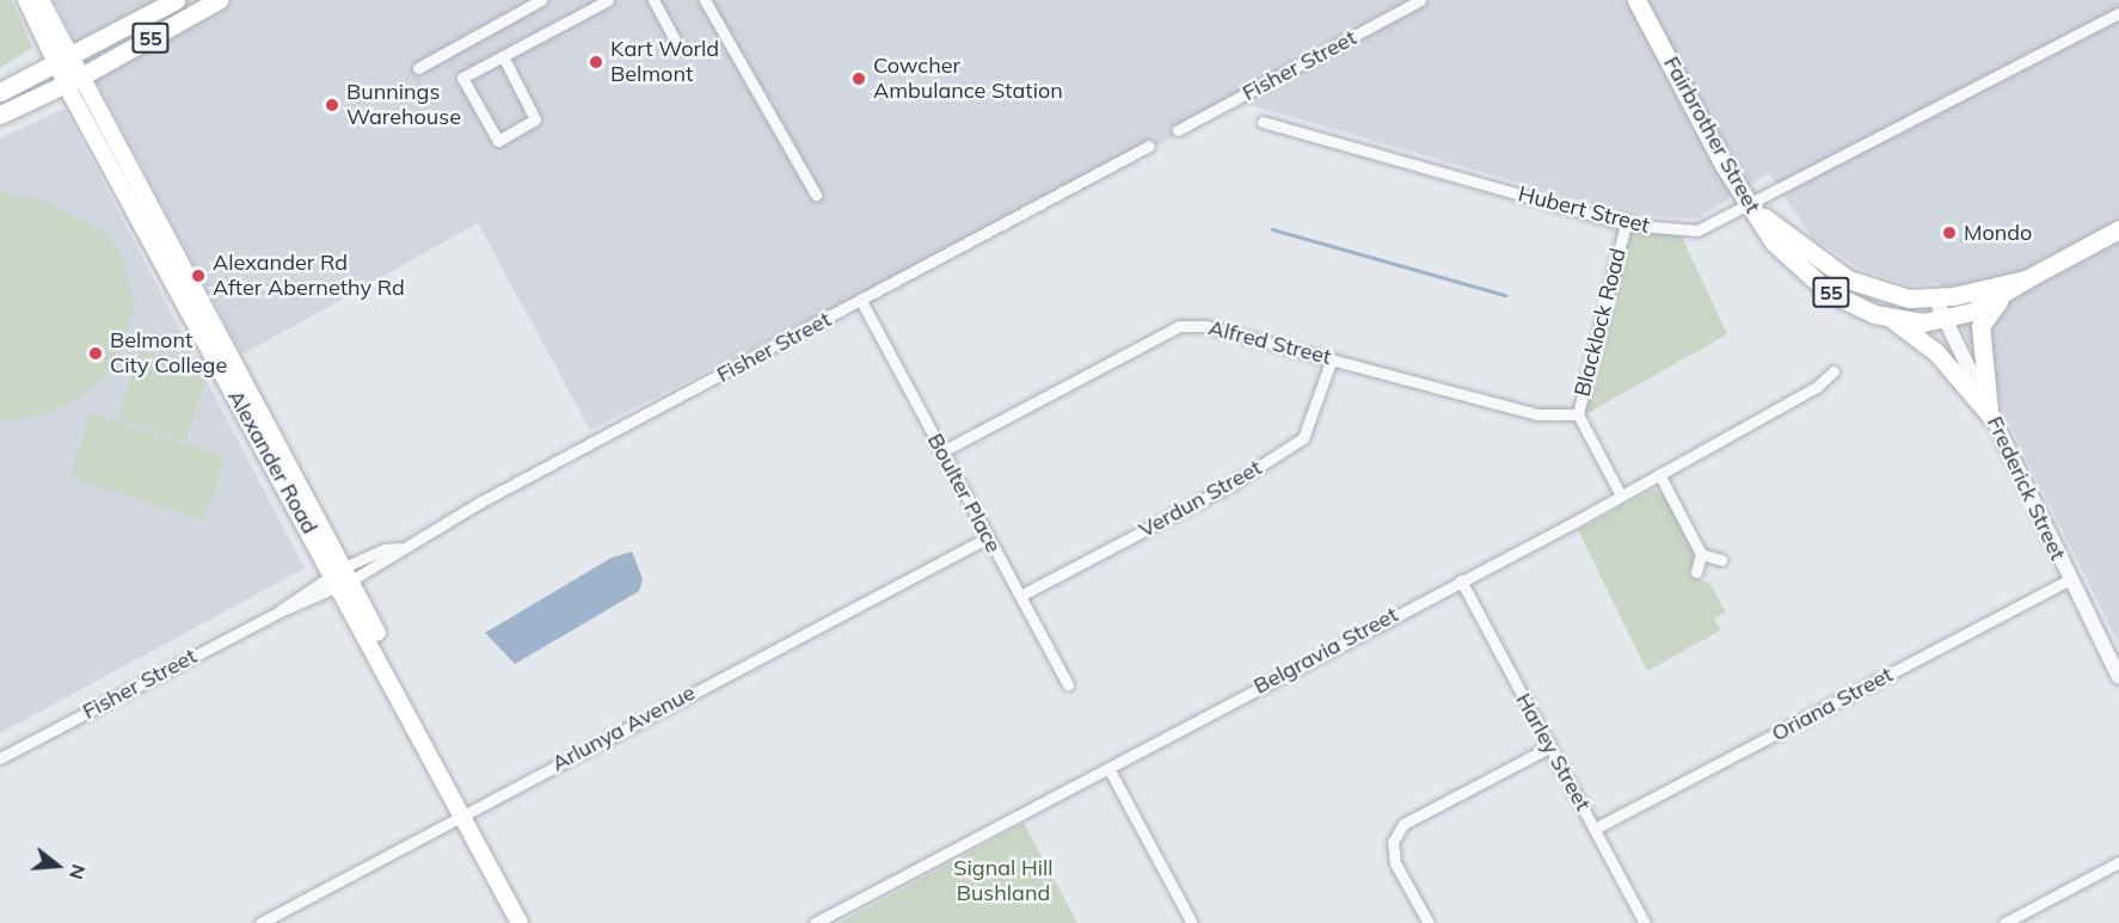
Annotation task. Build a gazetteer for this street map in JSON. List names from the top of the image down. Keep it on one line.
{"streets":{"main road":["55","Fairbrother Street","Alexander Road"],"street":["Fisher Street","Hubert Street","Blacklock Road","Alfred Street","Frederick Street","Boulter Place","Verdun Street","Belgravia Street","Oriana Street","Arlunya Avenue","Harley Street"]},"crossings":[["55","Fairbrother Street"],["55","Hubert Street"],["55","Alexander Road"],["55","Frederick Street"],["Fisher Street","Alexander Road"],["Fisher Street","Boulter Place"],["Fairbrother Street","Hubert Street"],["Fairbrother Street","Frederick Street"],["Hubert Street","Blacklock Road"],["Blacklock Road","Alfred Street"],["Blacklock Road","Belgravia Street"],["Alfred Street","Boulter Place"],["Alfred Street","Verdun Street"],["Alexander Road","Arlunya Avenue"],["Frederick Street","Oriana Street"],["Boulter Place","Verdun Street"],["Boulter Place","Arlunya Avenue"],["Belgravia Street","Harley Street"],["Oriana Street","Harley Street"]],"parks":["Signal Hill Bushland"],"places":["Kart World Belmont","Cowcher Ambulance Station","Bunnings Warehouse","Mondo","Alexander Rd After Abernethy Rd","Belmont City College"],"north":"right"}
